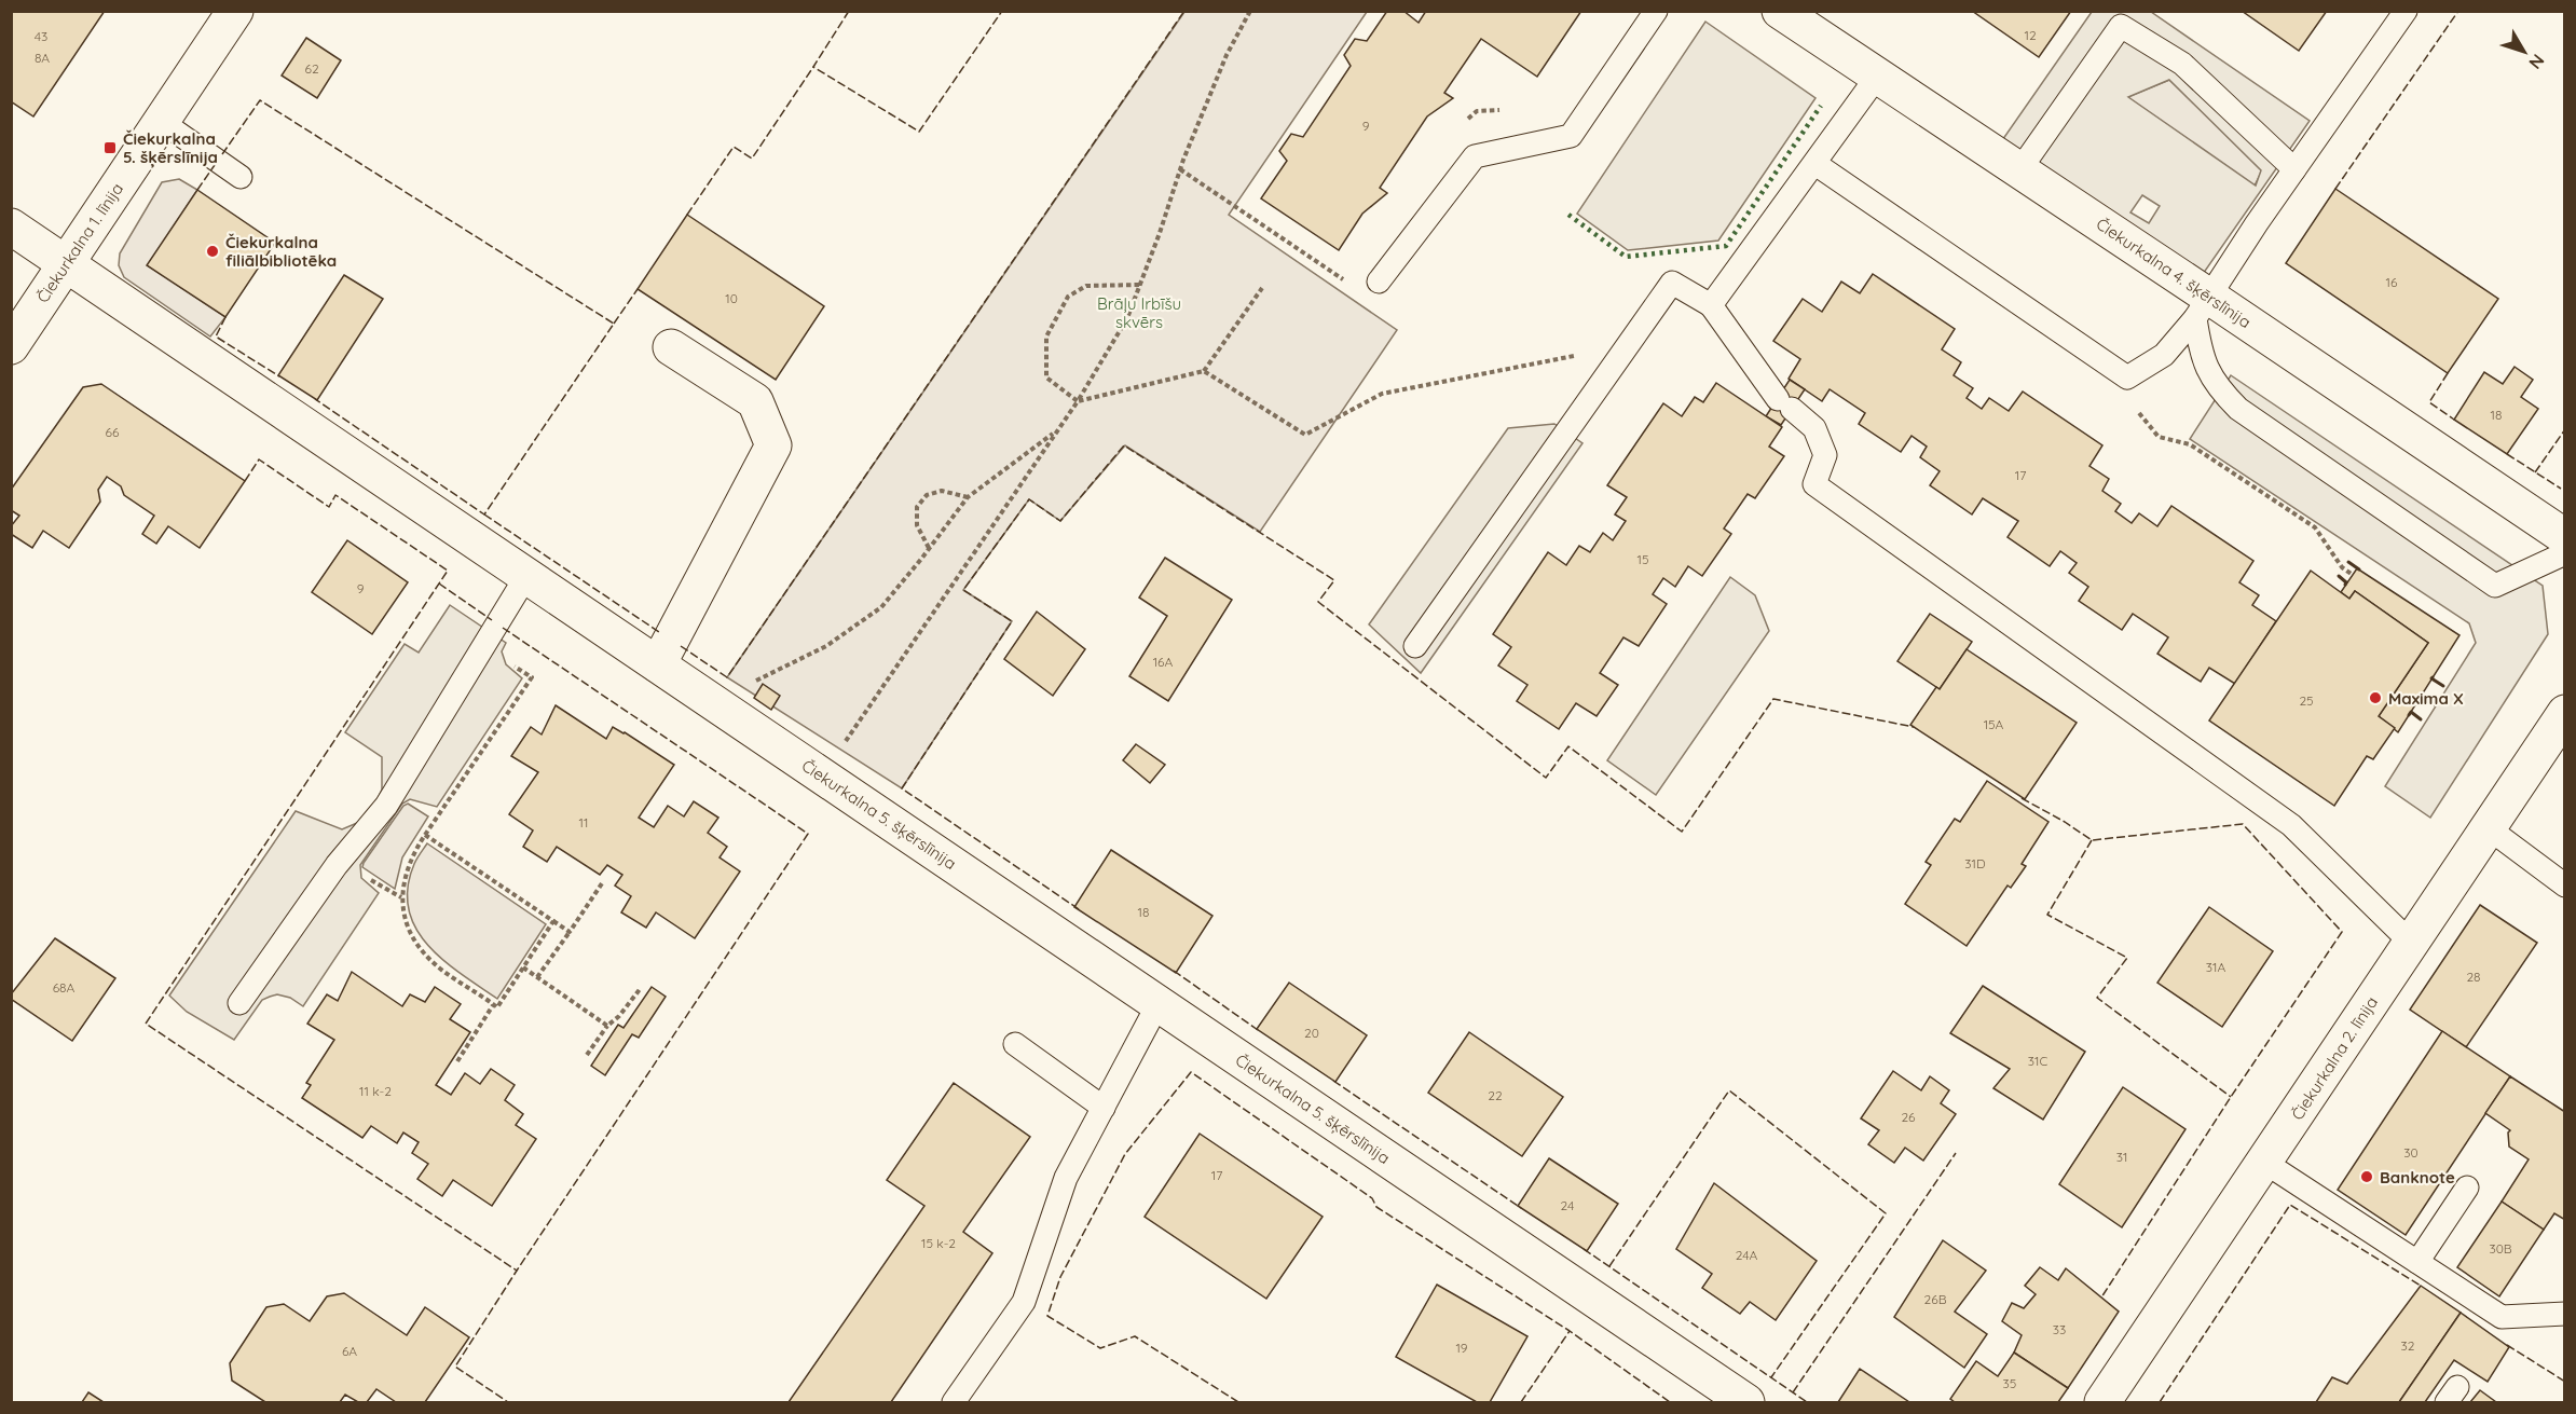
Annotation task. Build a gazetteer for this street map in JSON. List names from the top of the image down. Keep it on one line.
{"streets":{"street":["Čiekurkalna 1. līnija","Čiekurkalna 4. šķērslīnija","Čiekurkalna 5. šķērslīnija","Čiekurkalna 2. līnija"]},"crossings":[["Čiekurkalna 1. līnija","Čiekurkalna 5. šķērslīnija"]],"parks":["Brāļu Irbīšu skvērs"],"places":{"transit":["Čiekurkalna 5. šķērslīnija"],"other":["Čiekurkalna filiālbibliotēka","Maxima X","Banknote"]},"house_numbers":["12","43","8A","62","9","16","10","18","66","17","15","9","16A","25","15A","11","31D","18","31A","28","68A","20","31C","11 k-2","22","26","30","31","17","24","15 k-2","30B","24A","26B","33","32","19","6A","35"],"north":"bottom right"}
